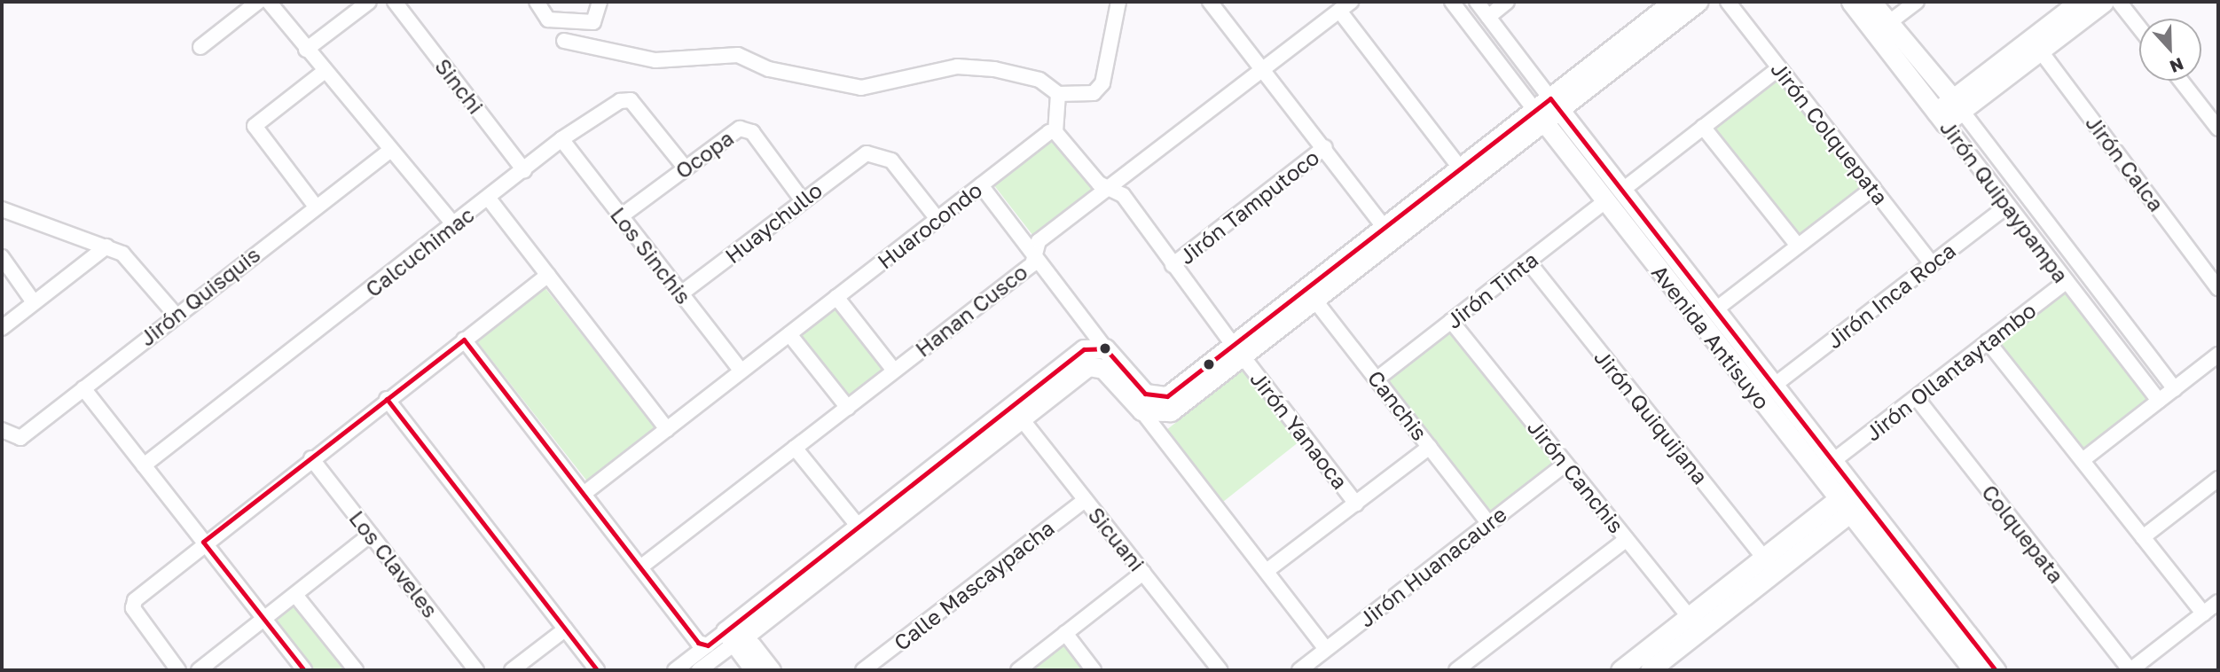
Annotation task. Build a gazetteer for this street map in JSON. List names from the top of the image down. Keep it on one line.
{"streets":{"street":["Sinchi","Jirón Colquepata","Ocopa","Jirón Calca","Jirón Quipaypampa","Jirón Tamputoco","Huaychullo","Huarocondo","Calcuchimac","Los Sinchis","Jirón Tinta","Jirón Inca Roca","Jirón Quisquis","Hanan Cusco","Avenida Antisuyo","Jirón Ollantaytambo","Canchis","Jirón Quiquijana","Jirón Yanaoca","Jirón Canchis","Colquepata","Sicuani","Los Claveles","Jirón Huanacaure","Calle Mascaypacha"]},"crossings":[["Sinchi","Calcuchimac"],["Jirón Colquepata","Jirón Inca Roca"],["Ocopa","Huaychullo"],["Ocopa","Calcuchimac"],["Ocopa","Los Sinchis"],["Jirón Quipaypampa","Jirón Inca Roca"],["Jirón Quipaypampa","Jirón Ollantaytambo"],["Huaychullo","Huarocondo"],["Huaychullo","Los Sinchis"],["Huarocondo","Los Sinchis"],["Calcuchimac","Los Sinchis"],["Jirón Tinta","Avenida Antisuyo"],["Jirón Tinta","Canchis"],["Jirón Tinta","Jirón Quiquijana"],["Jirón Tinta","Jirón Canchis"],["Jirón Inca Roca","Avenida Antisuyo"],["Avenida Antisuyo","Jirón Ollantaytambo"],["Jirón Ollantaytambo","Colquepata"],["Canchis","Jirón Huanacaure"],["Jirón Canchis","Jirón Huanacaure"],["Sicuani","Calle Mascaypacha"]],"north":"bottom"}
